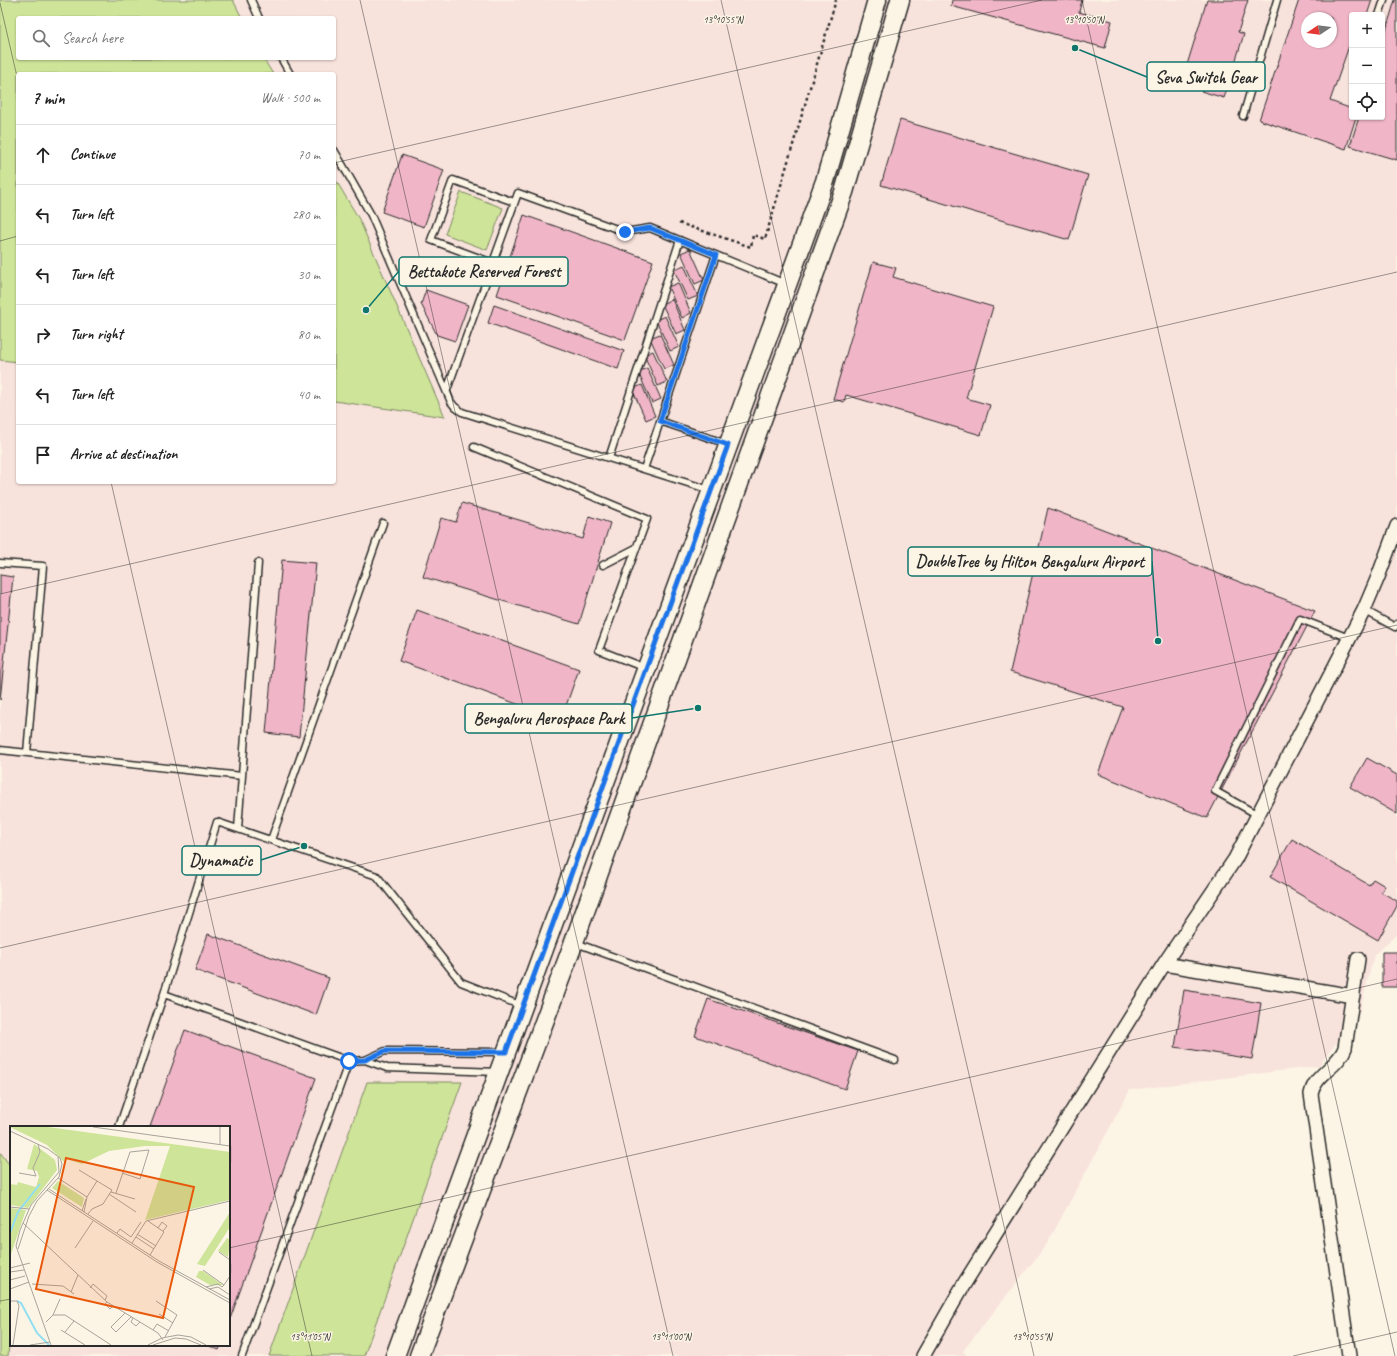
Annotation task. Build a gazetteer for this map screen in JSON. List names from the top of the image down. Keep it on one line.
{"places":["Seva Switch Gear","Bettakote Reserved Forest","DoubleTree by Hilton Bengaluru Airport","Bengaluru Aerospace Park","Dynamatic"],"north":"left","page":{"map_buttons":["+","−"],"search":"Search here","heading":["7 min","Walk · 500 m"],"list":[["Continue","70 m"],["Turn left","280 m"],["Turn left","30 m"],["Turn right","80 m"],["Turn left","40 m"],"Arrive at destination"]},"coordinates":["13°10'55\"N","13°10'50\"N","13°11'05\"N","13°11'00\"N"]}
